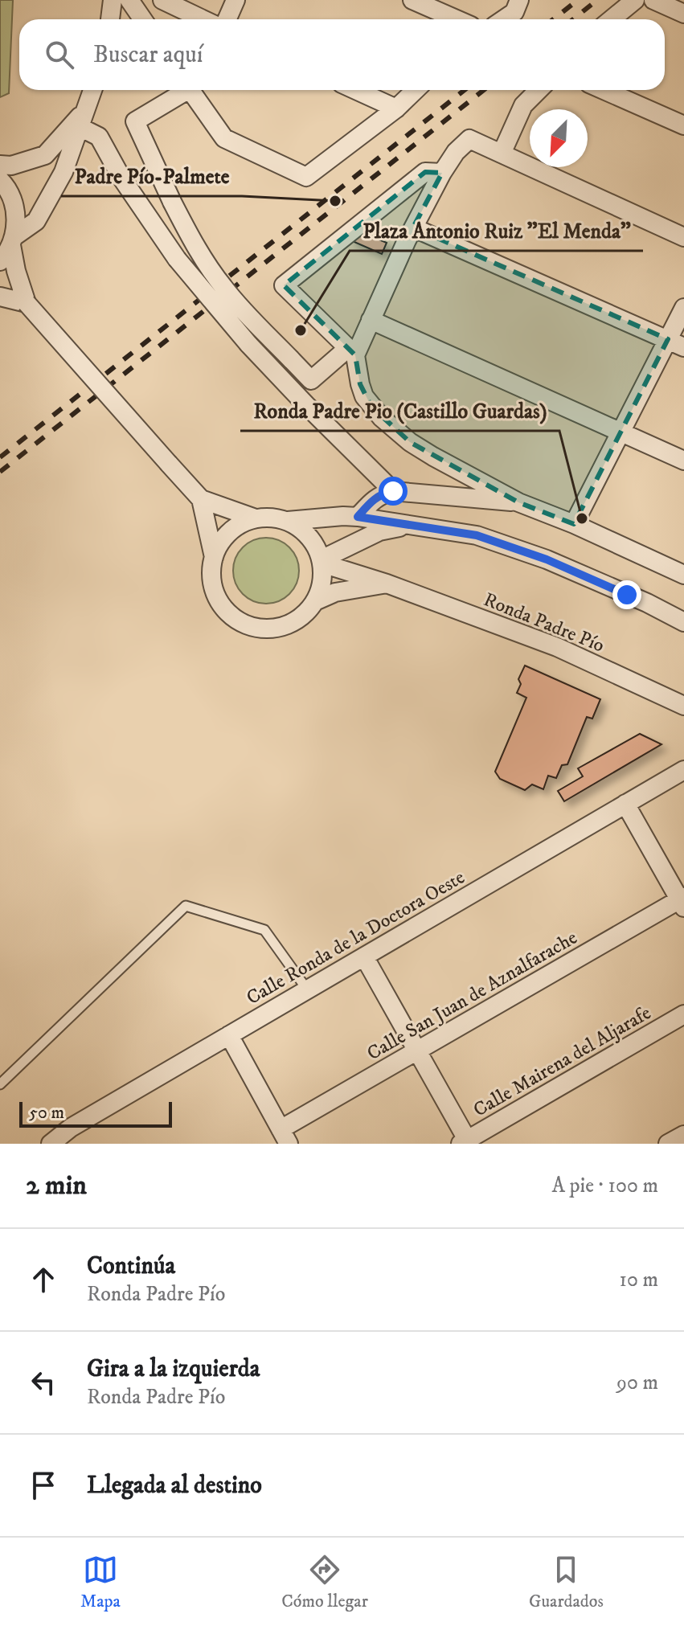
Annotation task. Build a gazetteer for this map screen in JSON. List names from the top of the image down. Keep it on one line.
{"streets":{"street":["Ronda Padre Pío","Calle Ronda de la Doctora Oeste","Calle San Juan de Aznalfarache","Calle Mairena del Aljarafe"]},"places":["Padre Pío-Palmete","Plaza Antonio Ruiz \"El Menda\"","Ronda Padre Pio (Castillo Guardas)"],"scale_bar":"50 m","north":"bottom left","page":{"search":"Buscar aquí","scale":"50 m","heading":["2 min","A pie · 100 m"],"list":[["Continúa","Ronda Padre Pío","10 m"],["Gira a la izquierda","Ronda Padre Pío","90 m"],"Llegada al destino"],"nav":["Mapa","Cómo llegar","Guardados"]}}
